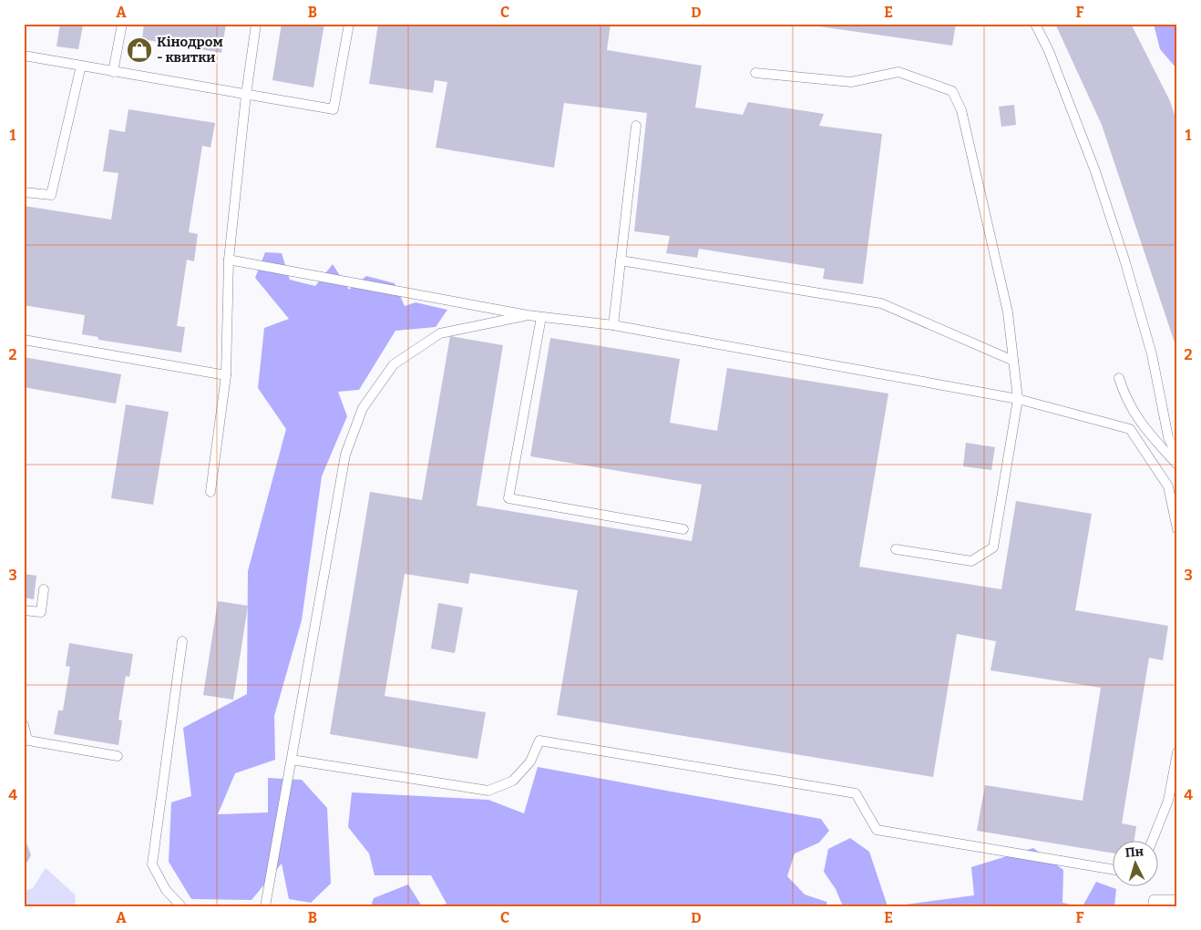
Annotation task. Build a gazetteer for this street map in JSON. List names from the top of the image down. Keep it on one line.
{"places":{"shop":["Кінодром - квитки"]},"north":"top","grid":{"columns":["A","B","C","D","E","F"],"rows":["1","2","3","4"]}}
